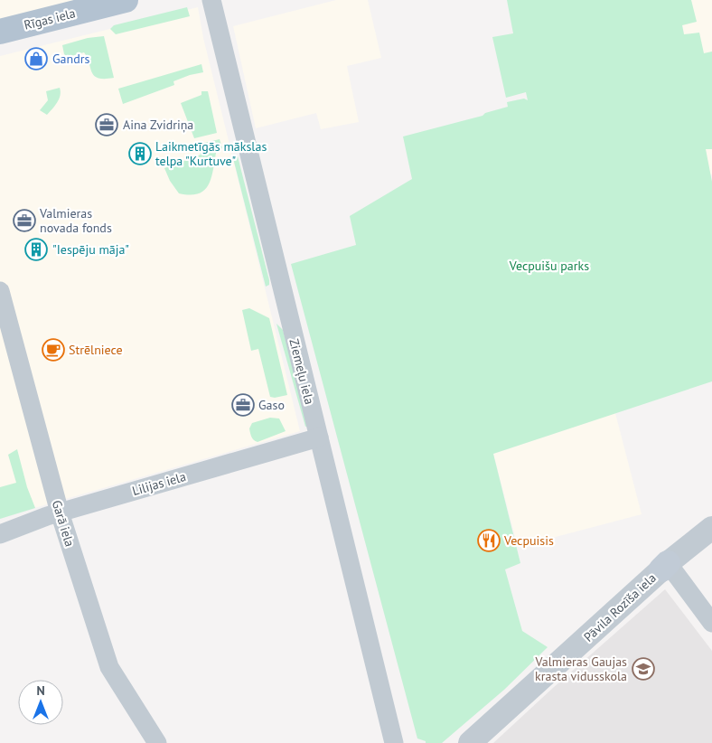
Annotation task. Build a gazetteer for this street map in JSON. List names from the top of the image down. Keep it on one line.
{"streets":{"main road":["Rīgas iela"],"street":["Ziemeļu iela","Lilijas iela","Garā iela","Pāvila Rozīša iela"]},"crossings":[["Ziemeļu iela","Lilijas iela"],["Lilijas iela","Garā iela"]],"parks":["Vecpuišu parks"],"places":{"shop":["Gandrs"],"office":["Aina Zvidriņa","Valmieras novada fonds","Gaso"],"building":["Laikmetīgās mākslas telpa \"Kurtuve\"","\"Iespēju māja\""],"cafe":["Strēlniece"],"restaurant":["Vecpuisis"],"school or university":["Valmieras Gaujas krasta vidusskola"]},"north":"top"}
